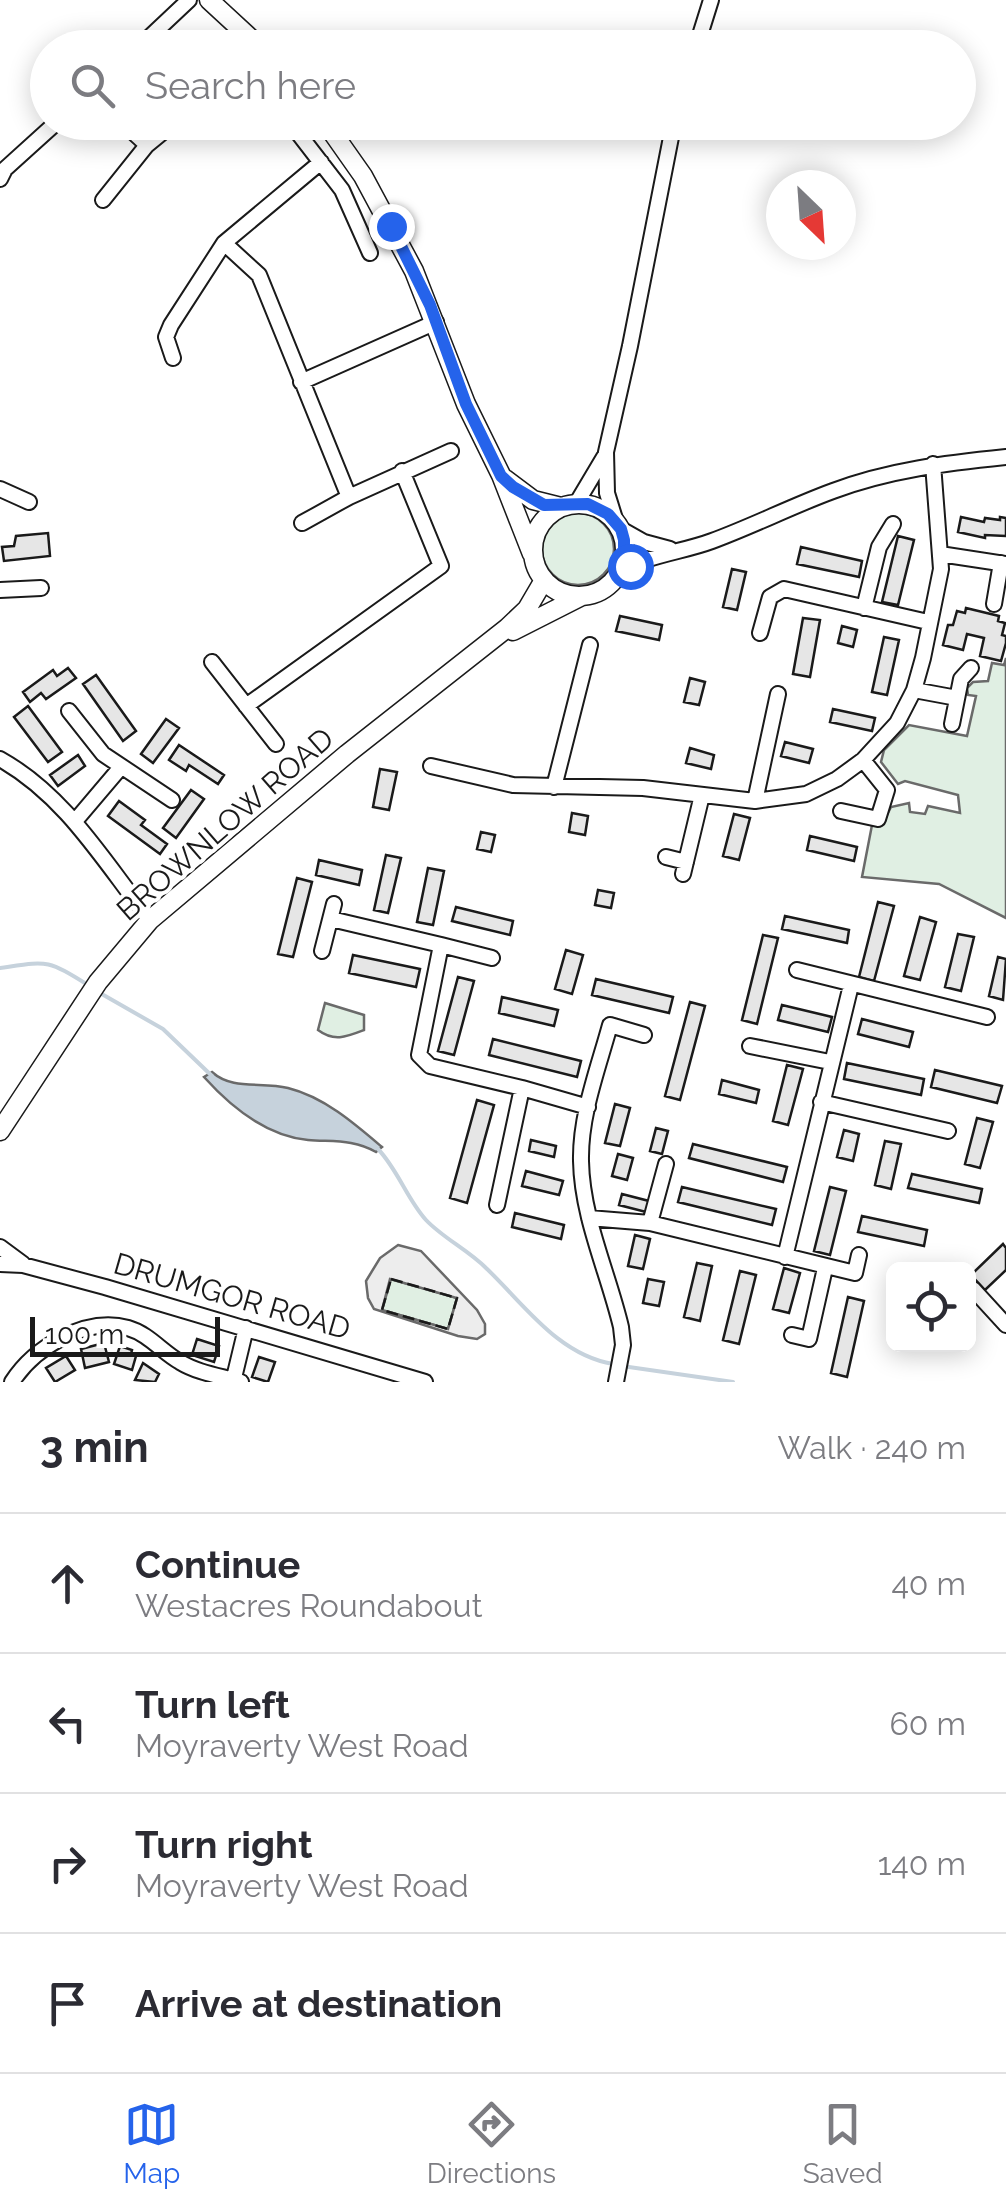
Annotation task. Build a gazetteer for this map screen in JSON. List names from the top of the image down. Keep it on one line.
{"streets":{"main road":["BROWNLOW ROAD"],"street":["DRUMGOR ROAD"]},"scale_bar":"100 m","north":"bottom right","page":{"search":"Search here","scale":"100 m","heading":["3 min","Walk · 240 m"],"list":[["Continue","Westacres Roundabout","40 m"],["Turn left","Moyraverty West Road","60 m"],["Turn right","Moyraverty West Road","140 m"],"Arrive at destination"],"nav":["Map","Directions","Saved"]}}
